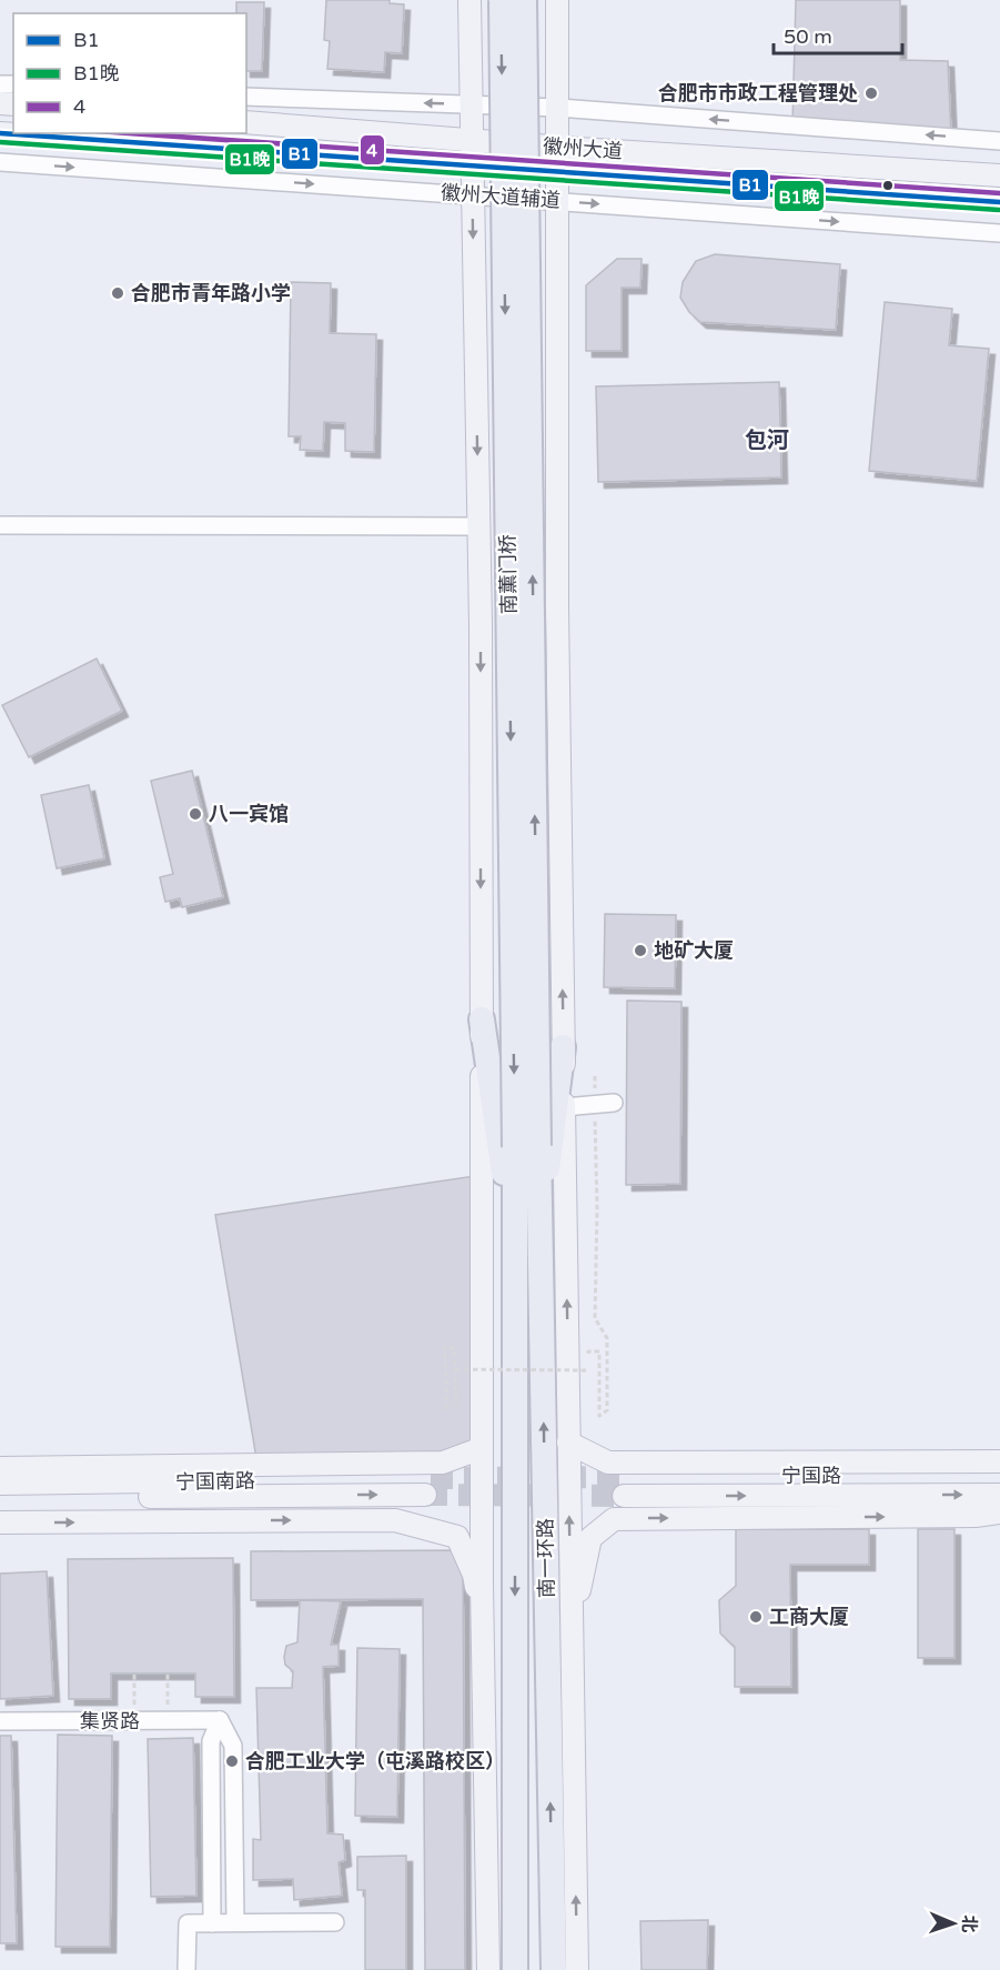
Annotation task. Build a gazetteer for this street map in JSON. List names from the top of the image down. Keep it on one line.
{"streets":{"highway":["南薰门桥","南一环路"],"main road":["徽州大道","宁国路","宁国南路"],"street":["徽州大道辅道","集贤路"]},"crossings":[["南薰门桥","南一环路"]],"districts":["包河"],"places":["合肥市市政工程管理处","合肥市青年路小学","八一宾馆","地矿大厦","工商大厦","合肥工业大学（屯溪路校区）"],"lines":["transit line B1","transit line 4","transit line B1晚"],"legend":["B1","B1晚","4"],"scale_bar":"50 m","north":"right"}
